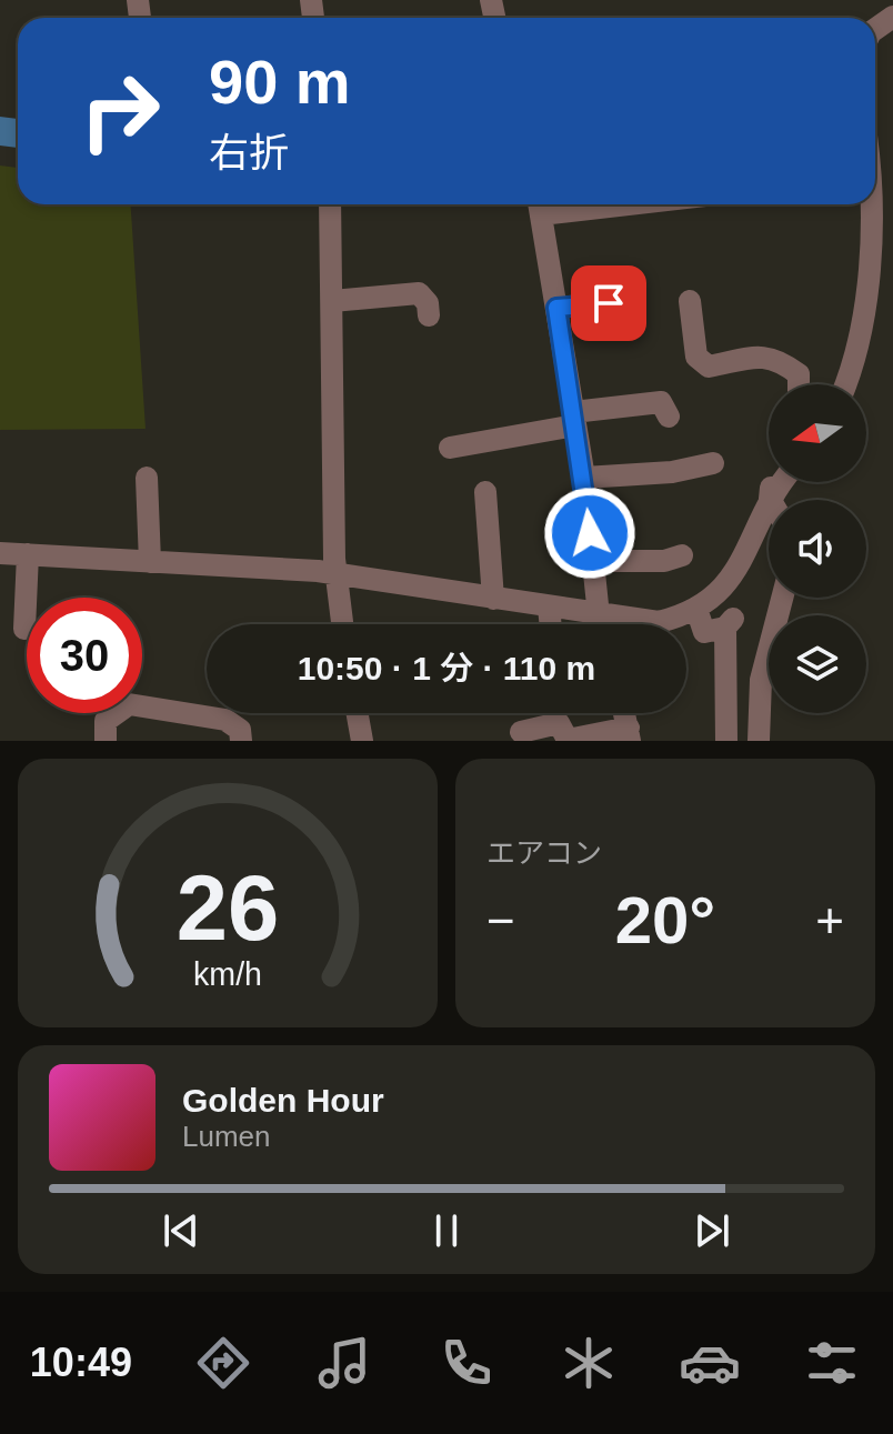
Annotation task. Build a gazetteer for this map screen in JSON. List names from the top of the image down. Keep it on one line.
{"north":"left","page":{"turn":["90 m","右折"],"limit":"30","trip":"10:50 · 1 分 · 110 m","tile":"エアコン","heat":["−","20°","+"],"song":["Golden Hour","Lumen"],"tabs":"10:49","gauge":["26","km/h"]}}
